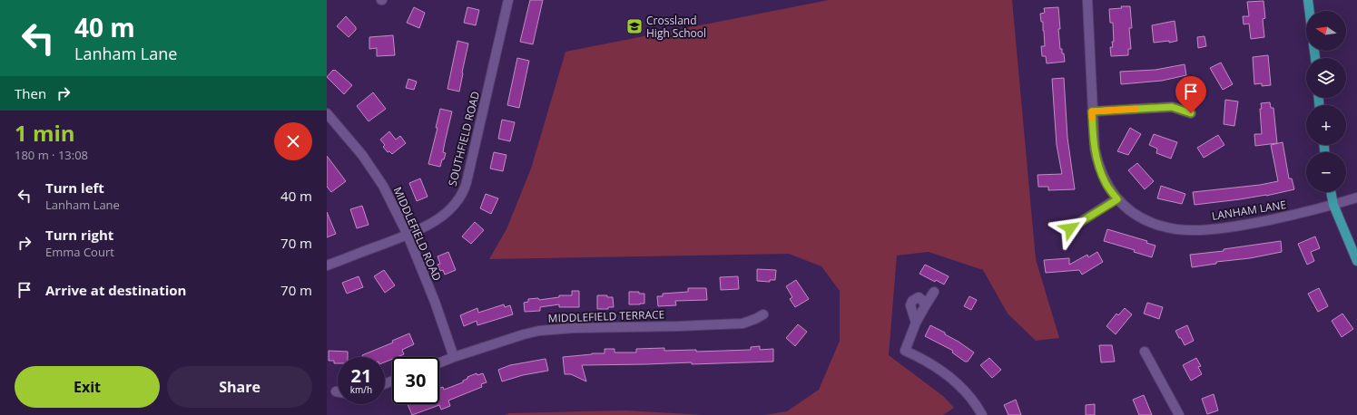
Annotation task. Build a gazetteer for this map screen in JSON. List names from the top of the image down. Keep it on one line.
{"streets":{"street":["SOUTHFIELD ROAD","LANHAM LANE","MIDDLEFIELD ROAD","MIDDLEFIELD TERRACE"]},"crossings":[["SOUTHFIELD ROAD","MIDDLEFIELD ROAD"],["MIDDLEFIELD ROAD","MIDDLEFIELD TERRACE"]],"places":{"school or university":["Crossland High School"]},"north":"left","page":{"turn":["40 m","Lanham Lane"],"map_buttons":["+","−"],"then":"Then","heading":["1 min","180 m · 13:08"],"list":[{"name":"Turn left","note":"Lanham Lane","value":"40 m"},{"name":"Turn right","note":"Emma Court","value":"70 m"},{"name":"Arrive at destination","value":"70 m"}],"speed":"21 km/h","limit":"30","buttons":["Exit","Share"]}}
